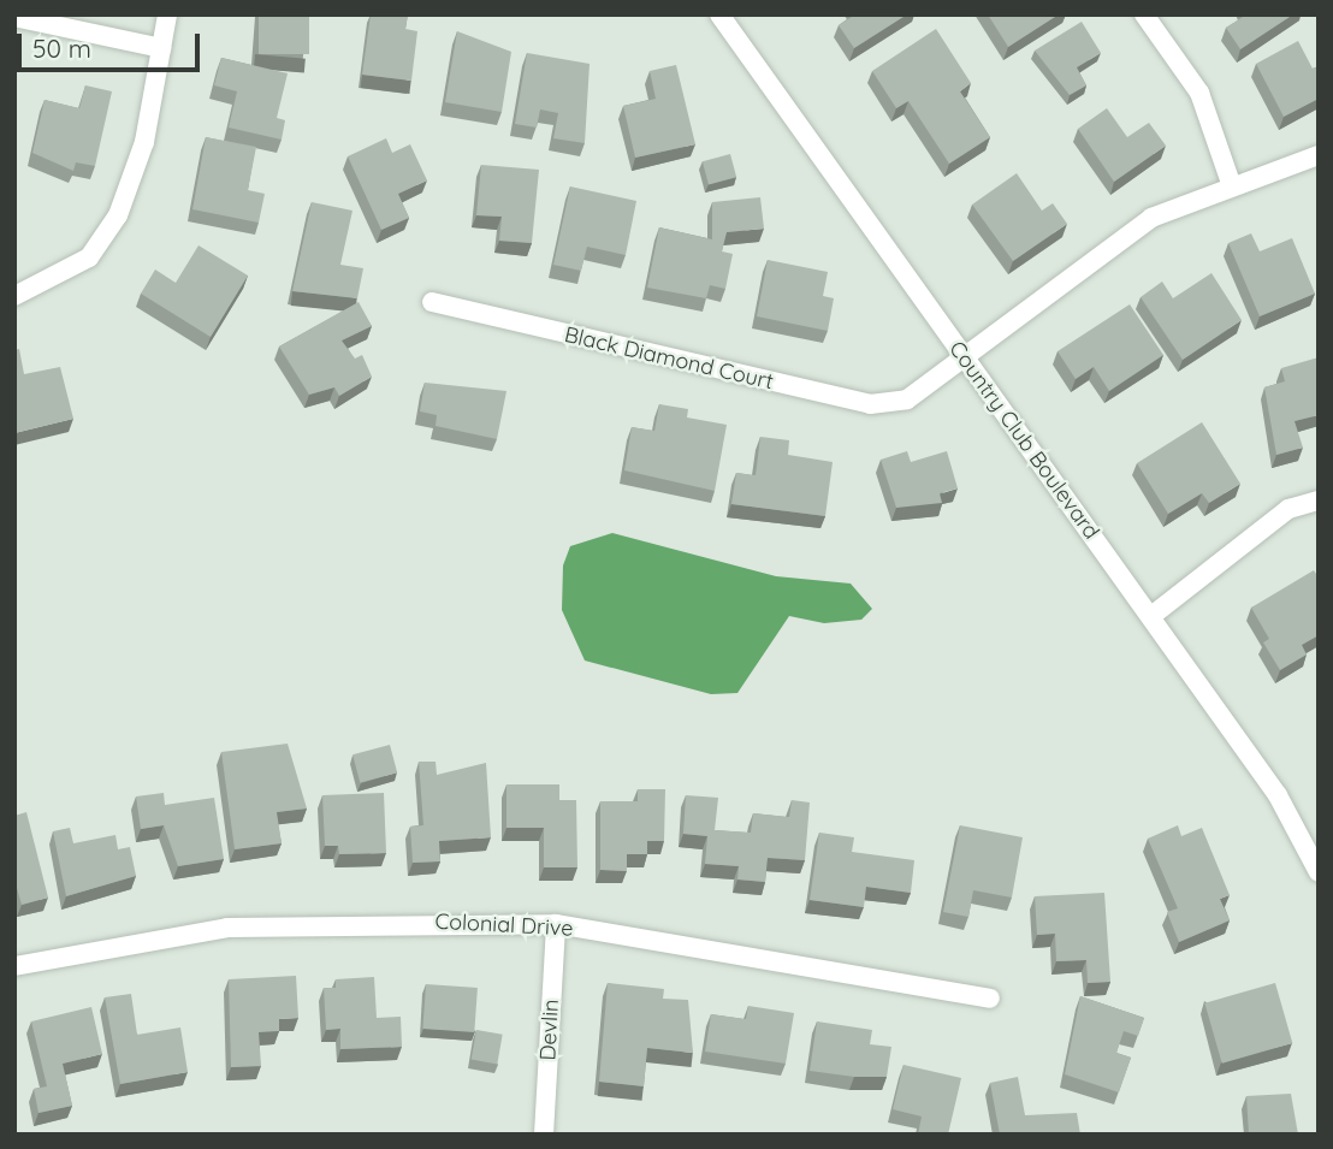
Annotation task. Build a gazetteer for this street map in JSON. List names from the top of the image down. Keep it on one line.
{"streets":{"street":["Black Diamond Court","Country Club Boulevard","Colonial Drive","Devlin"]},"crossings":[["Black Diamond Court","Country Club Boulevard"],["Colonial Drive","Devlin"]],"scale_bar":"50 m"}
